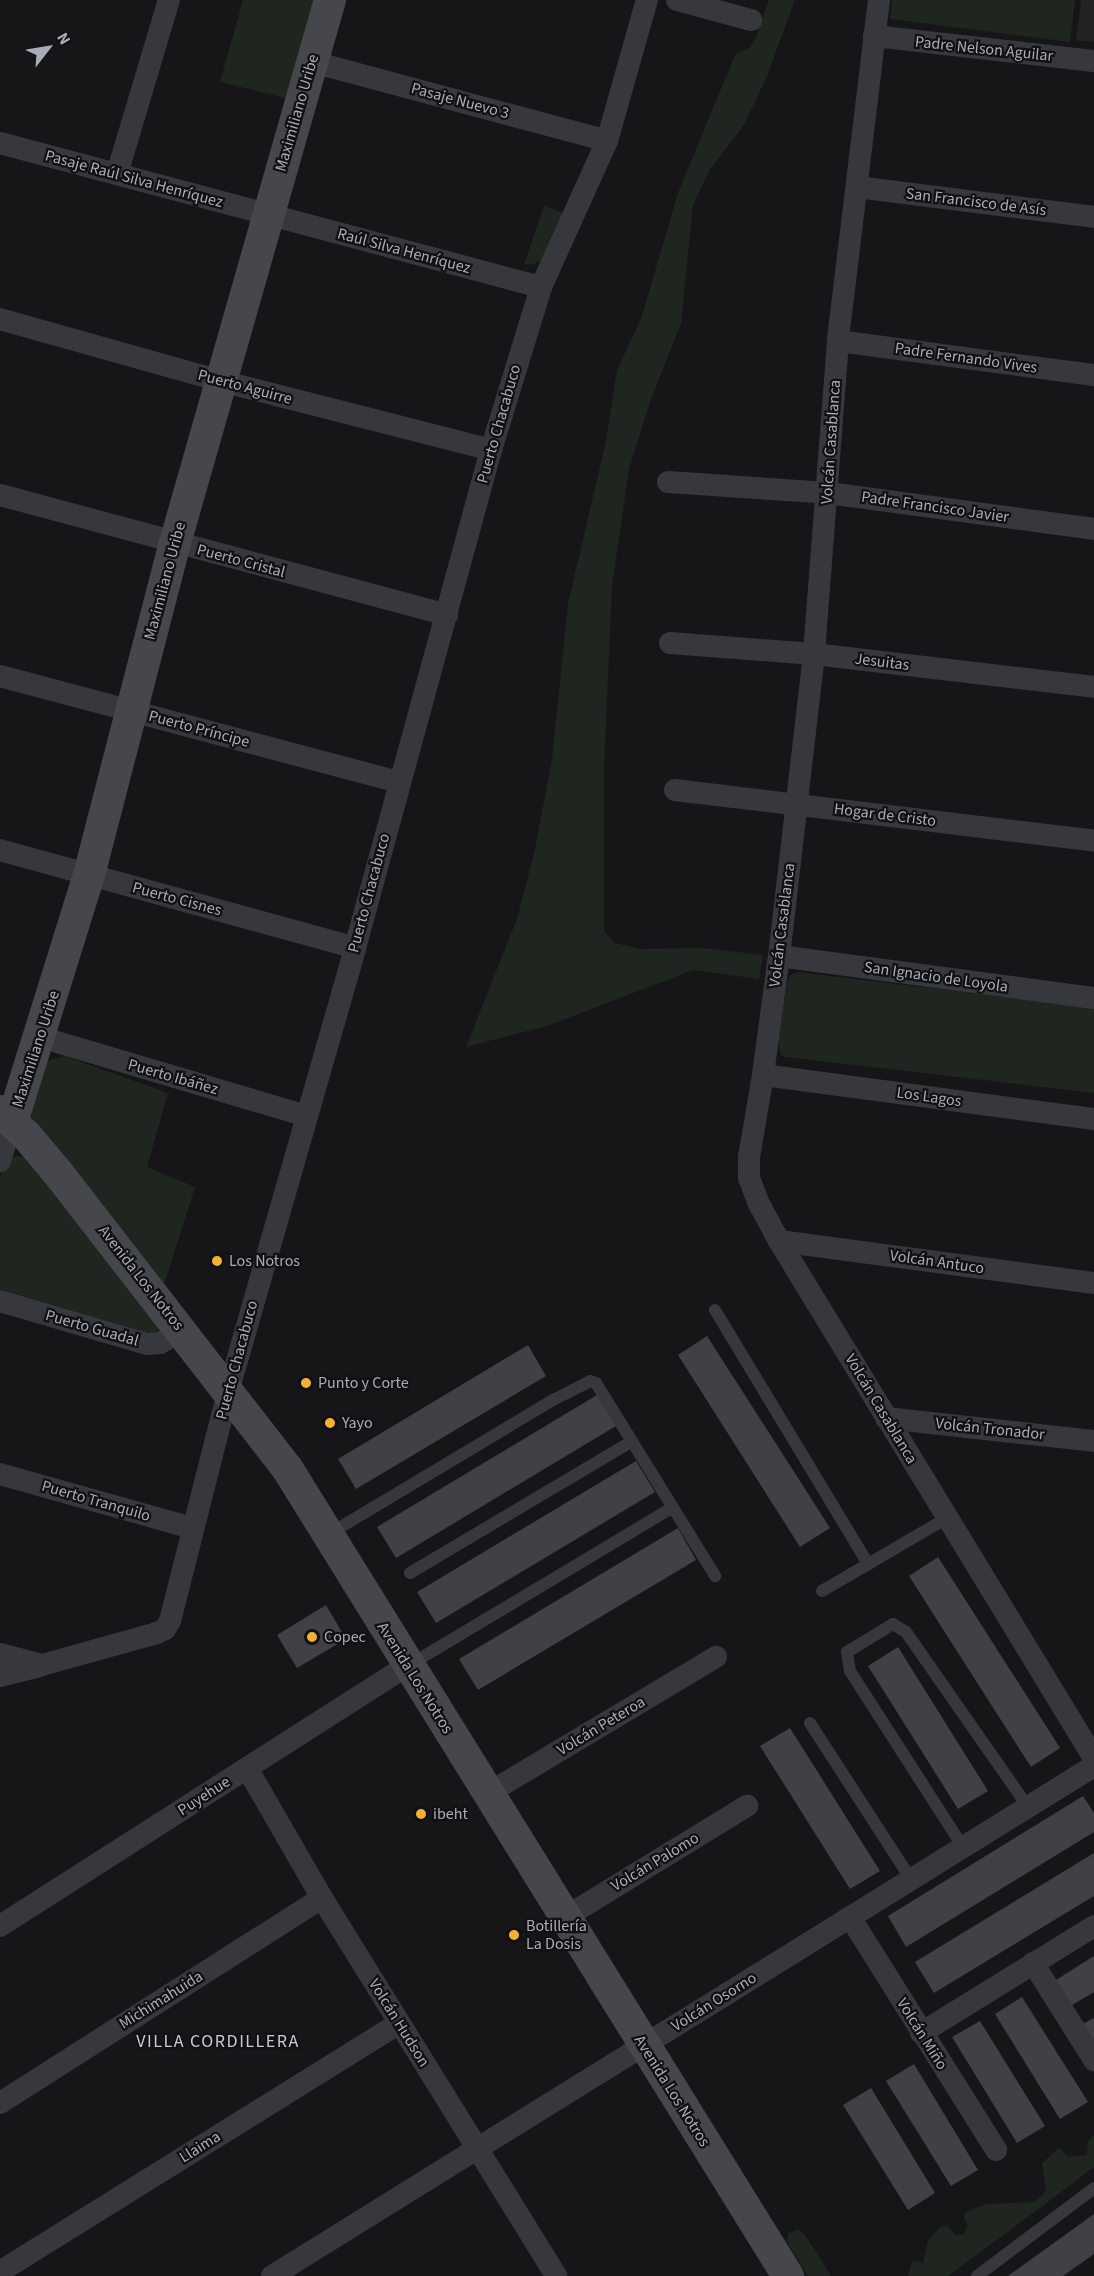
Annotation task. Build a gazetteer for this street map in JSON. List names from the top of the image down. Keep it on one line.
{"streets":{"main road":["Maximiliano Uribe","Avenida Los Notros"],"street":["Padre Nelson Aguilar","Pasaje Nuevo 3","Pasaje Raúl Silva Henríquez","San Francisco de Asís","Raúl Silva Henríquez","Padre Fernando Vives","Puerto Aguirre","Puerto Chacabuco","Volcán Casablanca","Padre Francisco Javier","Puerto Cristal","Jesuitas","Puerto Príncipe","Hogar de Cristo","Puerto Cisnes","San Ignacio de Loyola","Puerto Ibáñez","Los Lagos","Volcán Antuco","Puerto Guadal","Volcán Tronador","Puerto Tranquilo","Volcán Peteroa","Puyehue","Volcán Palomo","Michimahuida","Volcán Osorno","Volcán Hudson","Volcán Miño","Llaima"]},"crossings":[["Padre Nelson Aguilar","Volcán Casablanca"],["Pasaje Nuevo 3","Maximiliano Uribe"],["Pasaje Nuevo 3","Puerto Chacabuco"],["Maximiliano Uribe","Pasaje Raúl Silva Henríquez"],["Maximiliano Uribe","Raúl Silva Henríquez"],["Maximiliano Uribe","Puerto Aguirre"],["Maximiliano Uribe","Puerto Cristal"],["Maximiliano Uribe","Puerto Príncipe"],["Maximiliano Uribe","Puerto Cisnes"],["Maximiliano Uribe","Puerto Ibáñez"],["Maximiliano Uribe","Avenida Los Notros"],["Pasaje Raúl Silva Henríquez","Raúl Silva Henríquez"],["San Francisco de Asís","Volcán Casablanca"],["Raúl Silva Henríquez","Puerto Chacabuco"],["Padre Fernando Vives","Volcán Casablanca"],["Puerto Aguirre","Puerto Chacabuco"],["Puerto Chacabuco","Puerto Cristal"],["Puerto Chacabuco","Puerto Príncipe"],["Puerto Chacabuco","Puerto Cisnes"],["Puerto Chacabuco","Puerto Ibáñez"],["Puerto Chacabuco","Avenida Los Notros"],["Puerto Chacabuco","Puerto Tranquilo"],["Volcán Casablanca","Padre Francisco Javier"],["Volcán Casablanca","Jesuitas"],["Volcán Casablanca","Hogar de Cristo"],["Volcán Casablanca","San Ignacio de Loyola"],["Volcán Casablanca","Los Lagos"],["Volcán Casablanca","Volcán Antuco"],["Volcán Casablanca","Volcán Tronador"],["Avenida Los Notros","Puerto Guadal"],["Avenida Los Notros","Volcán Peteroa"],["Avenida Los Notros","Puyehue"],["Avenida Los Notros","Volcán Palomo"],["Avenida Los Notros","Volcán Osorno"],["Puyehue","Volcán Hudson"],["Michimahuida","Volcán Hudson"],["Volcán Osorno","Volcán Hudson"],["Volcán Osorno","Volcán Miño"],["Volcán Hudson","Llaima"]],"districts":["VILLA CORDILLERA"],"places":["Los Notros","Punto y Corte","Yayo","Copec","ibeht","Botillería La Dosis"],"north":"top right"}
